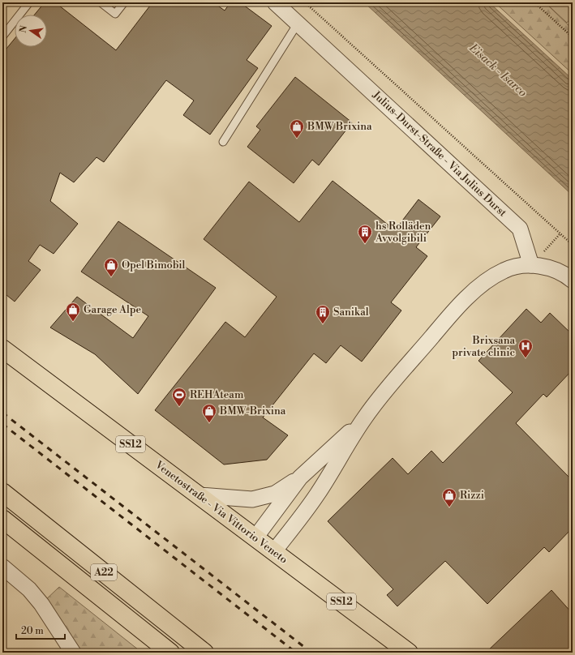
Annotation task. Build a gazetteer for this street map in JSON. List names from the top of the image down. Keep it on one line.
{"streets":{"main road":["SS12","Venetostraße - Via Vittorio Veneto","A22"],"street":["Julius-Durst-Straße - Via Julius Durst"]},"water":["Eisack - Isarco"],"places":{"shop":["BMW Brixina","Opel Bimobil","Garage Alpe","BMW-Brixina","Rizzi"],"building":["hs Rolläden Avvolgibili","Sanikal"],"hospital":["Brixsana private clinic"],"sports":["REHAteam"]},"scale_bar":"20 m","north":"left"}
